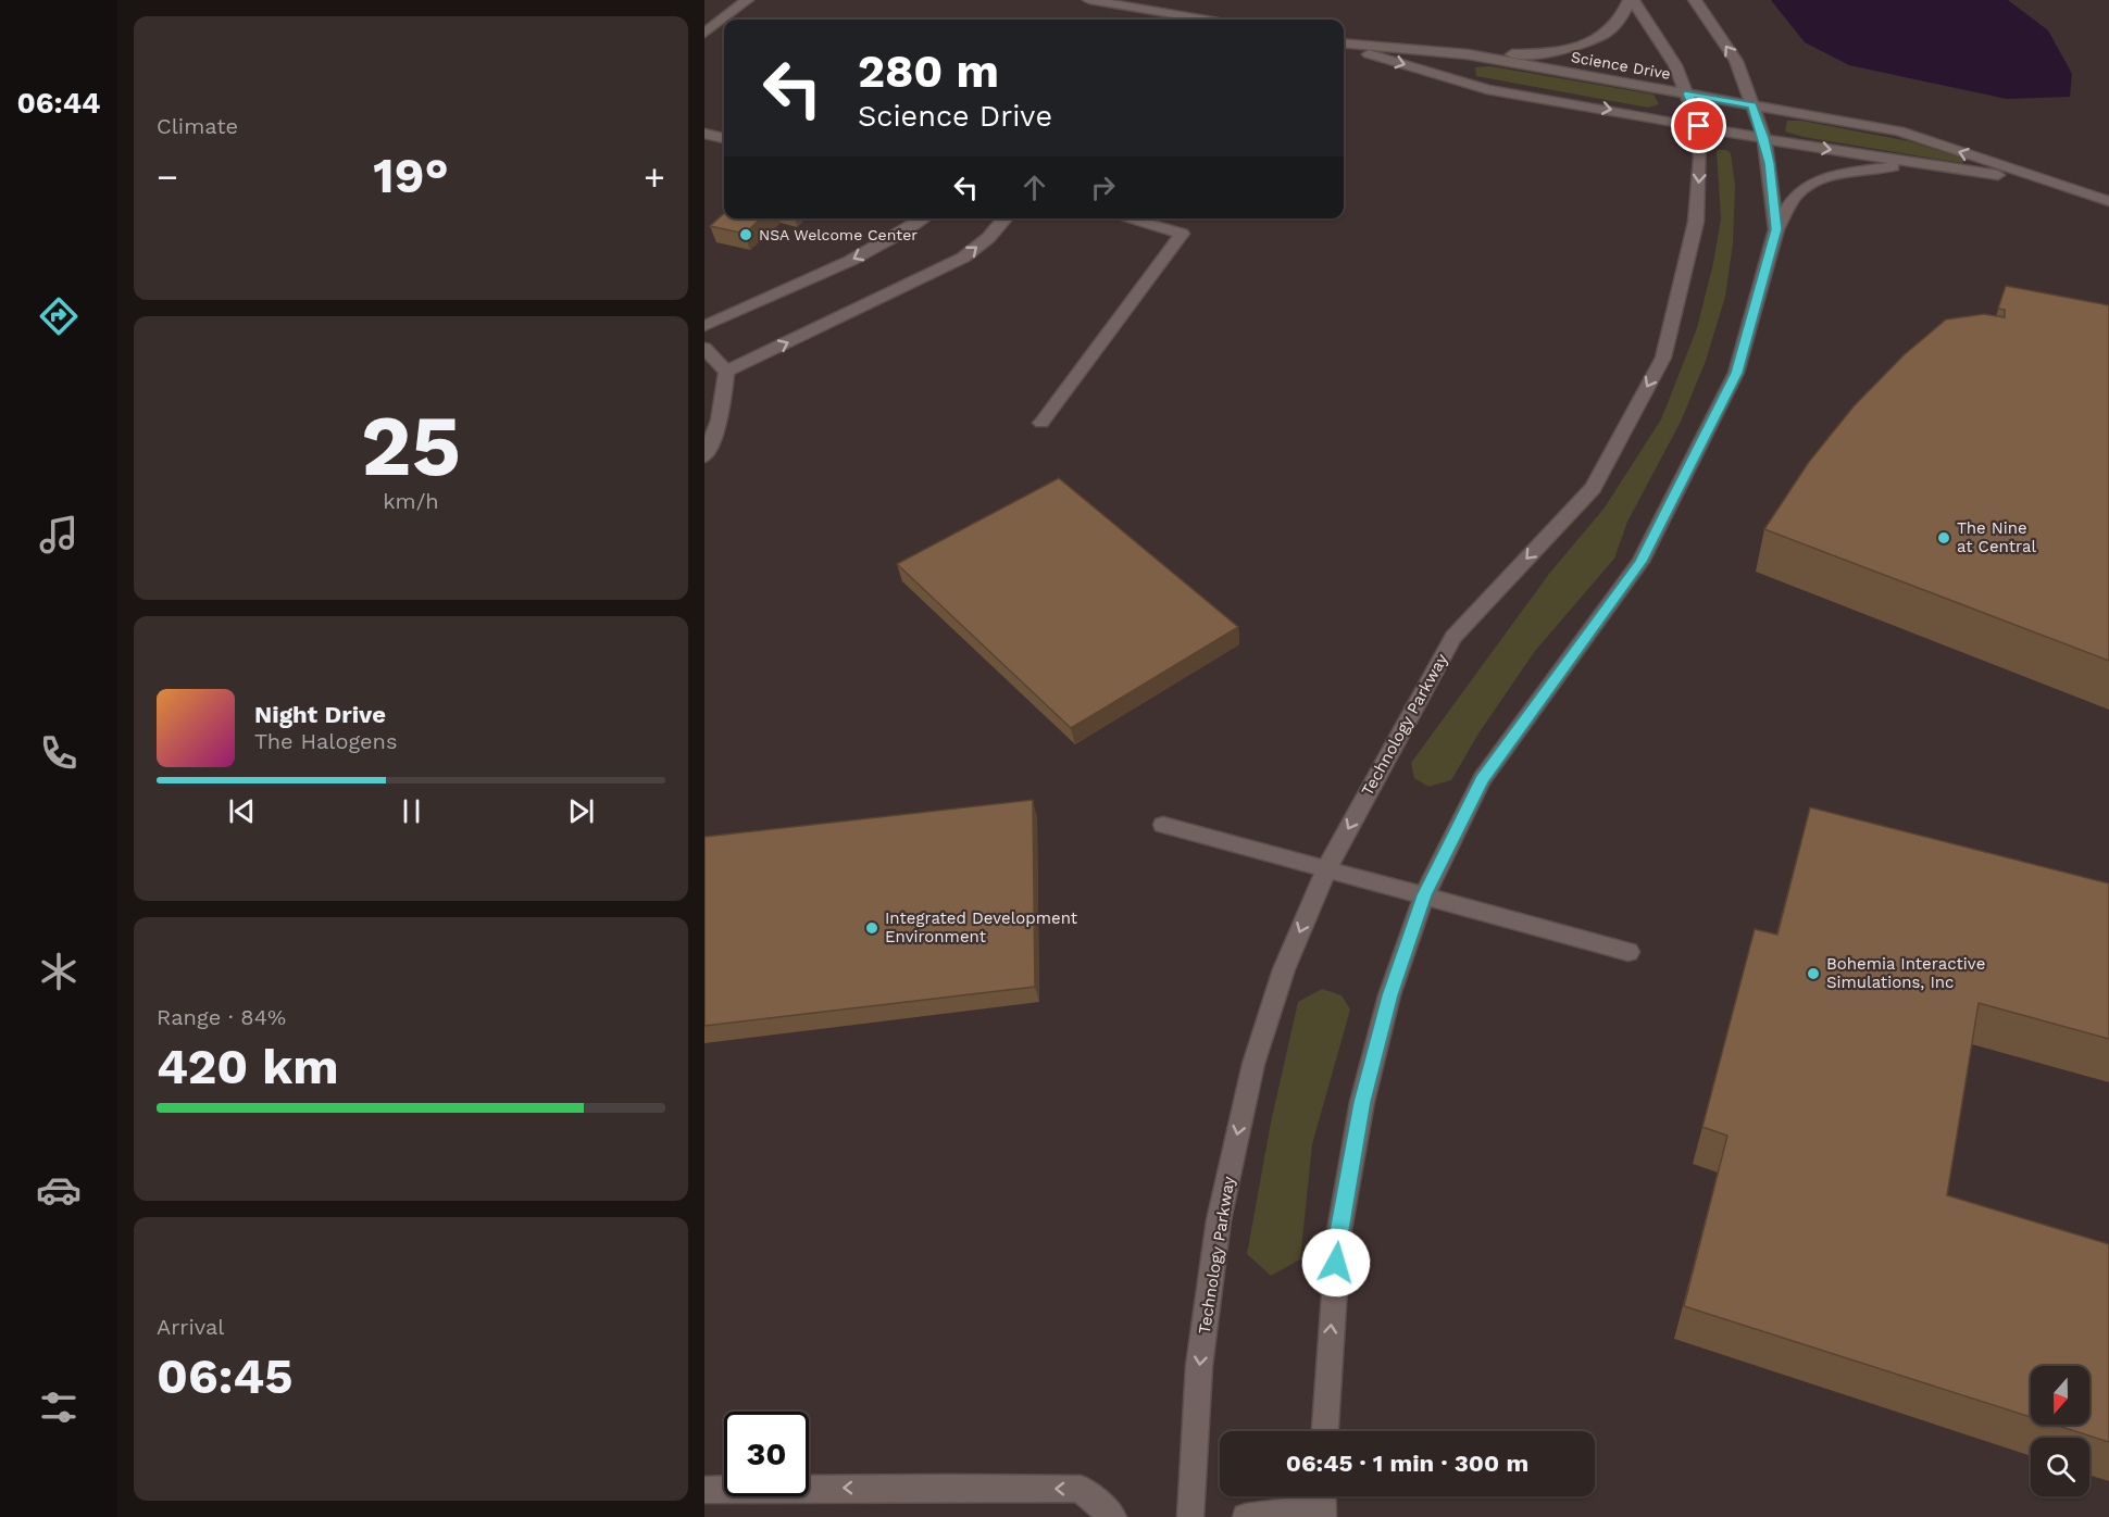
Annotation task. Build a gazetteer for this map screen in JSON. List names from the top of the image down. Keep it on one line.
{"streets":{"street":["Science Drive","Technology Parkway"]},"crossings":[["Science Drive","Technology Parkway"]],"places":["NSA Welcome Center","The Nine at Central","Integrated Development Environment","Bohemia Interactive Simulations, Inc"],"north":"bottom","page":{"tabs":"06:44","tile":["Climate",["25","km/h"],["Range · 84%","420 km"],["Arrival","06:45"]],"turn":["280 m","Science Drive"],"heat":["−","19°","+"],"song":["Night Drive","The Halogens"],"limit":"30","trip":"06:45 · 1 min · 300 m"}}
